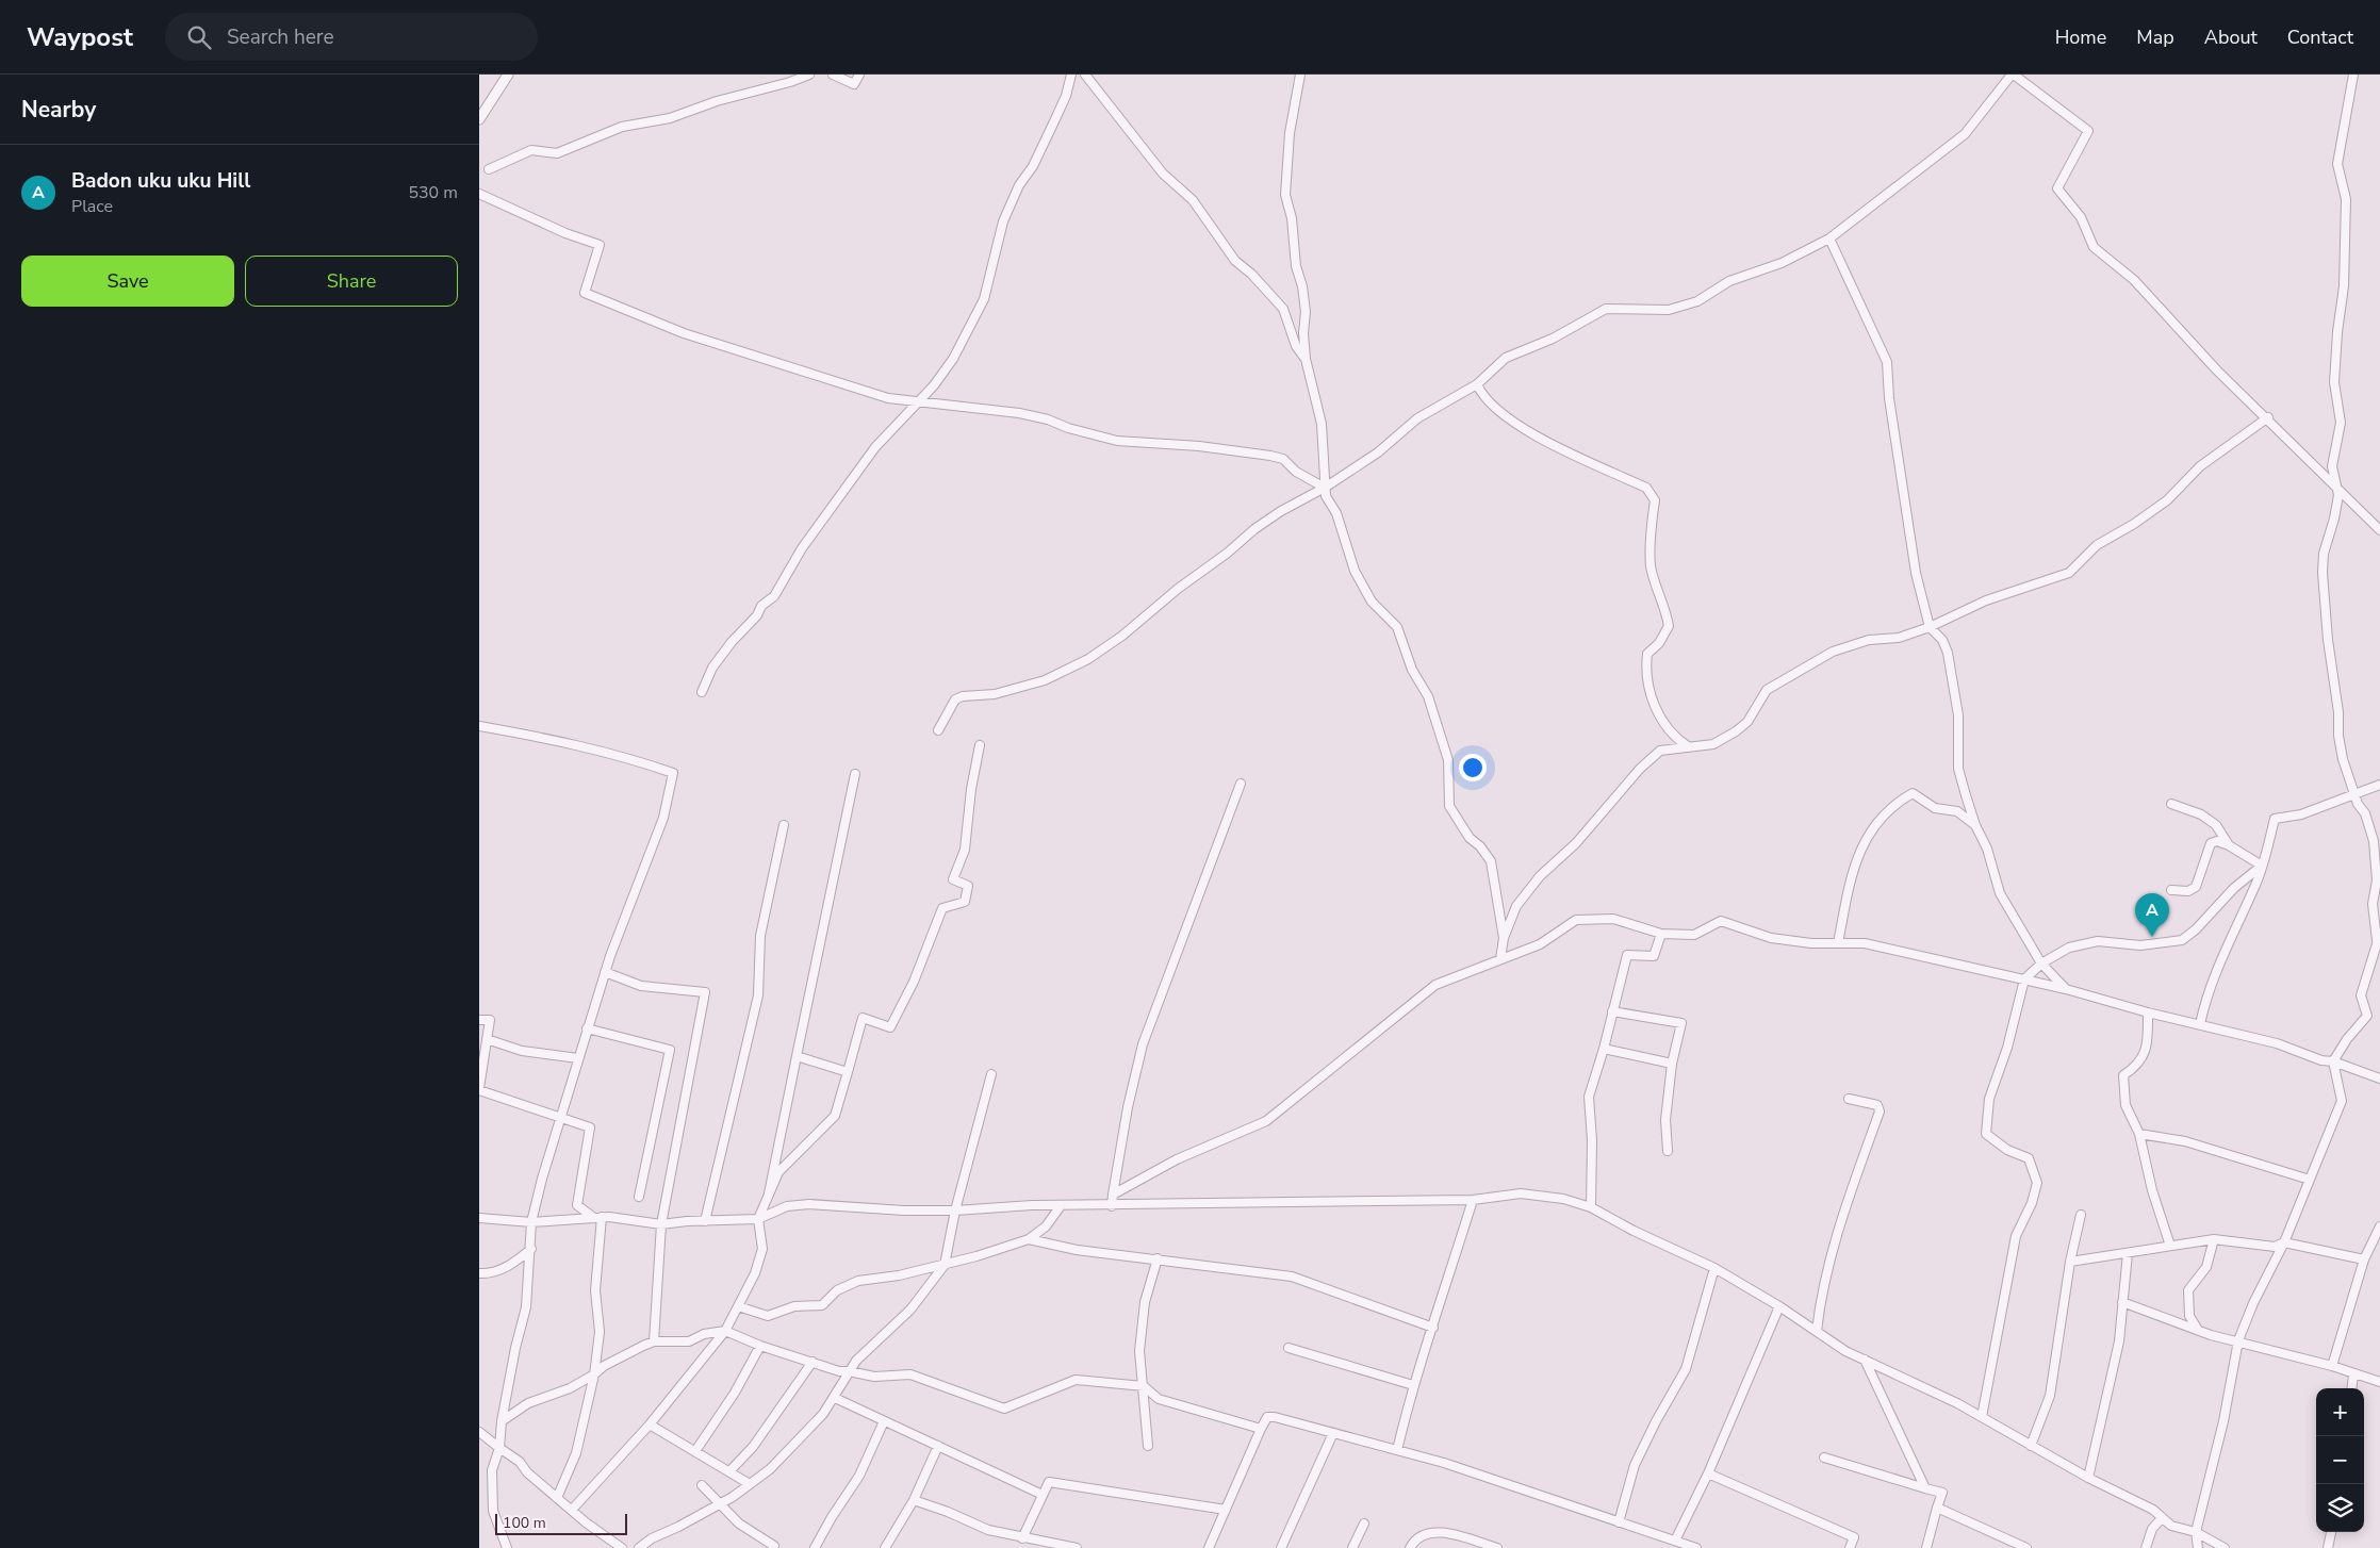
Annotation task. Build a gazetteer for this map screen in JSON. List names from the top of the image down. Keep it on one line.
{"scale_bar":"100 m","page":{"header":"Waypost","search":"Search here","nav":["Home","Map","About","Contact"],"heading":"Nearby","list":[{"mark":"A","name":"Badon uku uku Hill","note":"Place","value":"530 m"}],"buttons":["Save","Share"],"pins":"A","map_buttons":["+","−"],"scale":"100 m"}}
